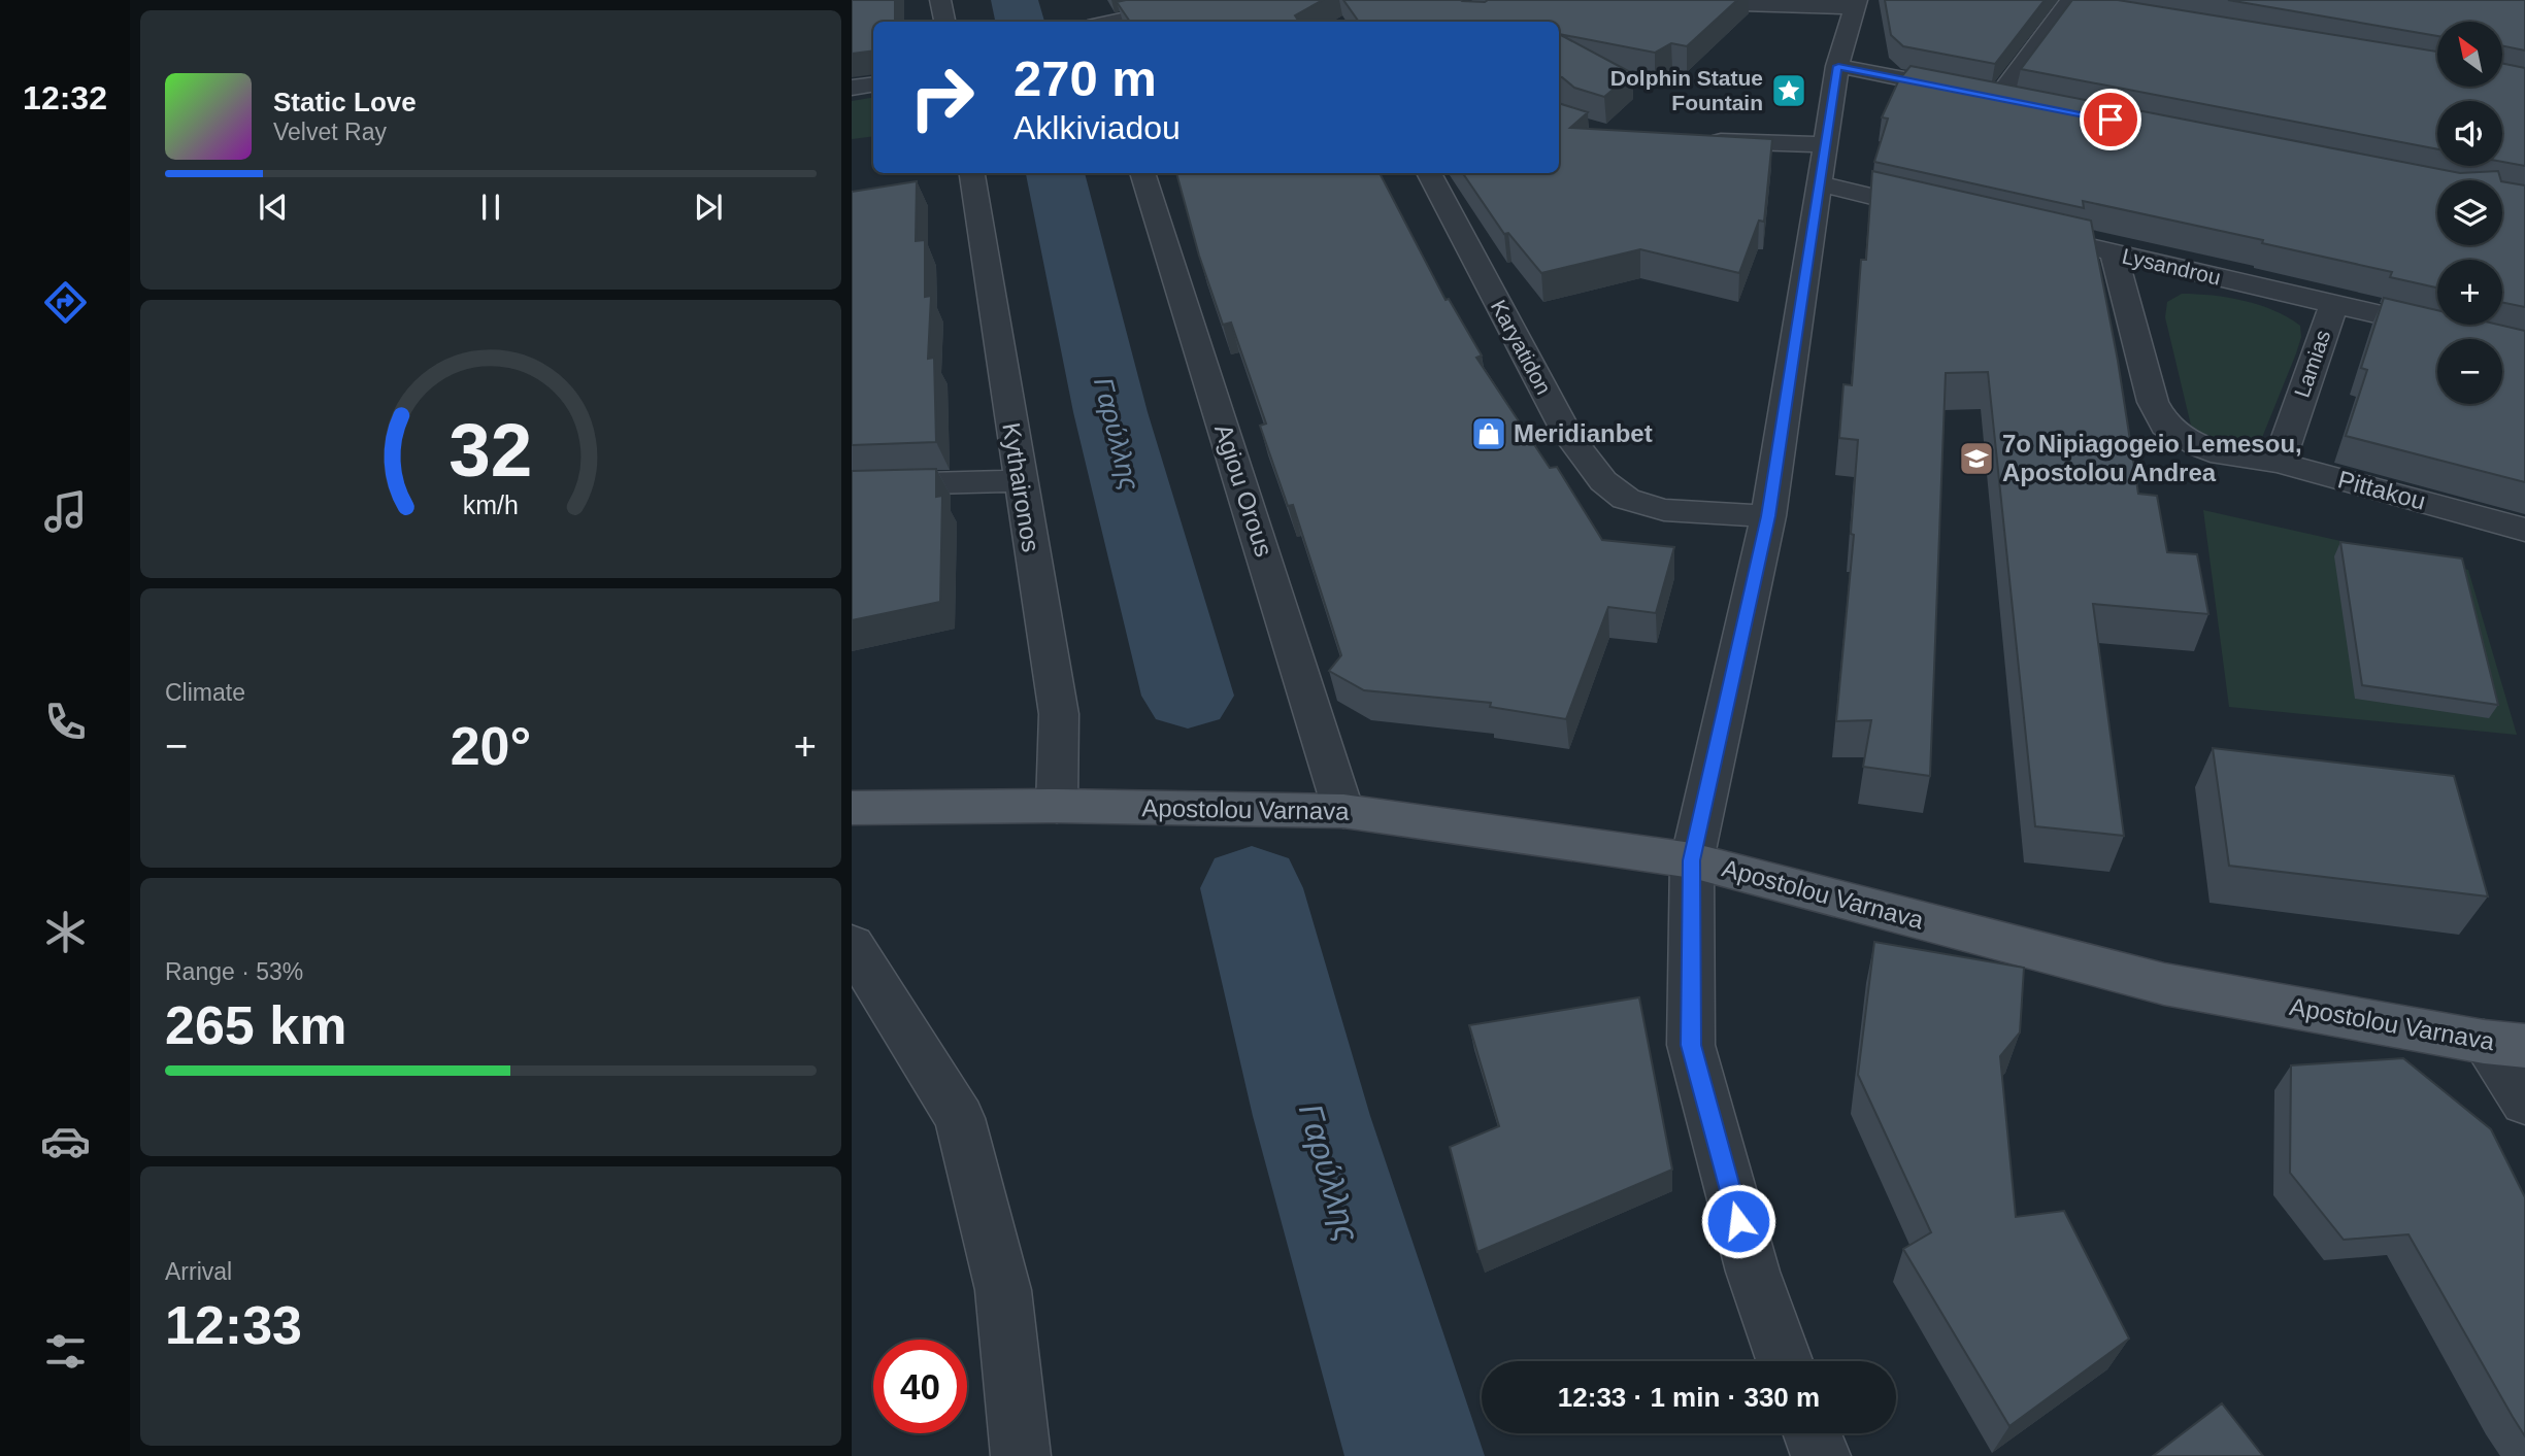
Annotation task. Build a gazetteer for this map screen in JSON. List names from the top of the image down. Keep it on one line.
{"streets":{"main road":["Apostolou Varnava"],"street":["Lysandrou","Karyatidon","Lamias","Kythaironos","Agiou Orous","Pittakou"]},"crossings":[["Lysandrou","Lamias"],["Lysandrou","Pittakou"],["Lamias","Pittakou"],["Kythaironos","Apostolou Varnava"],["Agiou Orous","Apostolou Varnava"]],"water":["Γαρύλλης"],"places":{"place":["Dolphin Statue Fountain"],"shop":["Meridianbet"],"school or university":["7o Nipiagogeio Lemesou, Apostolou Andrea"]},"north":"top left","page":{"tabs":"12:32","map_buttons":["+","−"],"turn":["270 m","Aklkiviadou"],"song":["Static Love","Velvet Ray"],"tile":["Climate",["Range · 53%","265 km"],["Arrival","12:33"]],"heat":["−","20°","+"],"limit":"40","trip":"12:33 · 1 min · 330 m","gauge":["32","km/h"]}}
